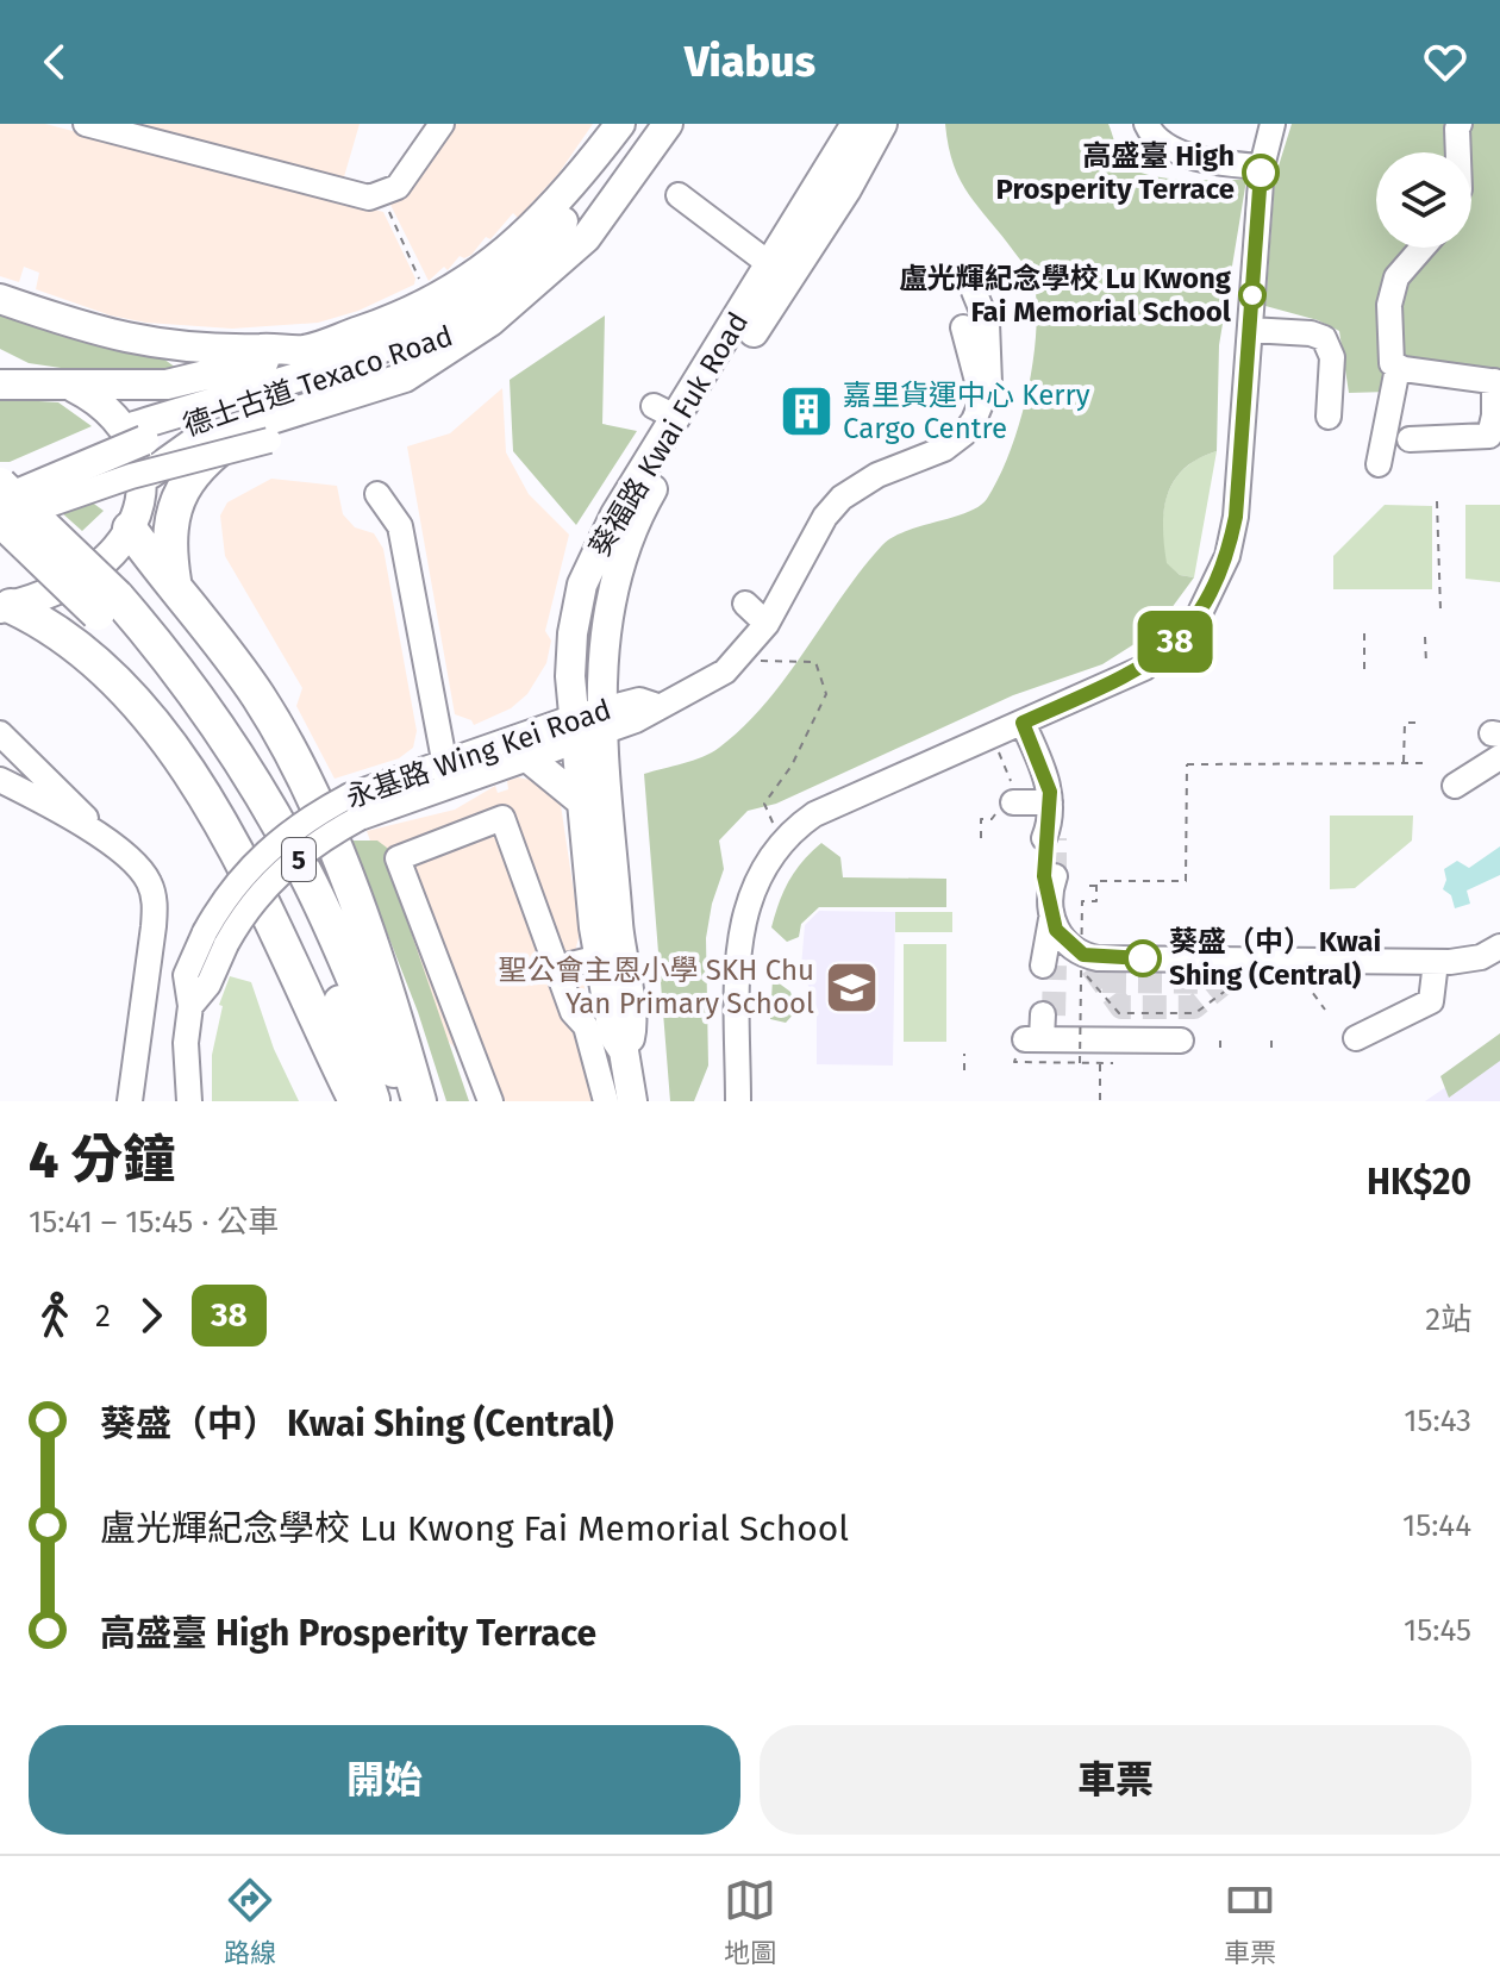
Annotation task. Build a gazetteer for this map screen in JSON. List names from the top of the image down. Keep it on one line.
{"streets":{"highway":["5"],"main road":["德士古道 Texaco Road","葵福路 Kwai Fuk Road"],"street":["永基路 Wing Kei Road"]},"crossings":[["葵福路 Kwai Fuk Road","永基路 Wing Kei Road"]],"places":{"other":["高盛臺 High Prosperity Terrace","盧光輝紀念學校 Lu Kwong Fai Memorial School","葵盛（中） Kwai Shing (Central)"],"building":["嘉里貨運中心 Kerry Cargo Centre"],"school or university":["聖公會主恩小學 SKH Chu Yan Primary School"]},"lines":["bus line 38"],"page":{"header":"Viabus","on_map":"38","heading":["4 分鐘","15:41 – 15:45 · 公車","HK$20"],"legs":["2","38","2站"],"list":[{"name":"葵盛（中） Kwai Shing (Central)","value":"15:43"},{"name":"盧光輝紀念學校 Lu Kwong Fai Memorial School","value":"15:44"},{"name":"高盛臺 High Prosperity Terrace","value":"15:45"}],"buttons":["開始","車票"],"tabs":["路線","地圖","車票"]}}
